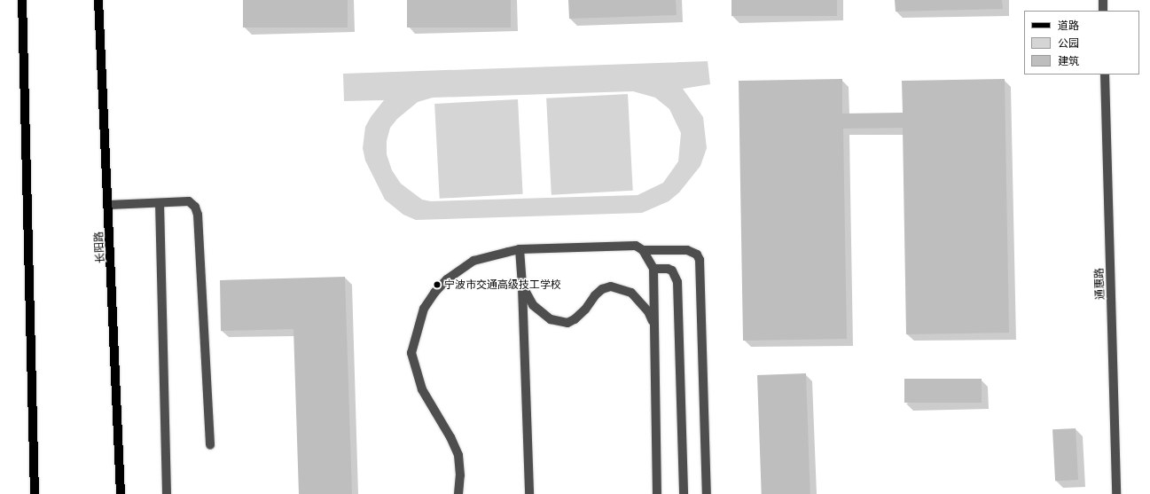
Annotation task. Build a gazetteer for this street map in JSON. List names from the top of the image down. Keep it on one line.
{"streets":{"main road":["长阳路"],"street":["通惠路"]},"places":["宁波市交通高级技工学校"],"legend":["道路","公园","建筑"]}
